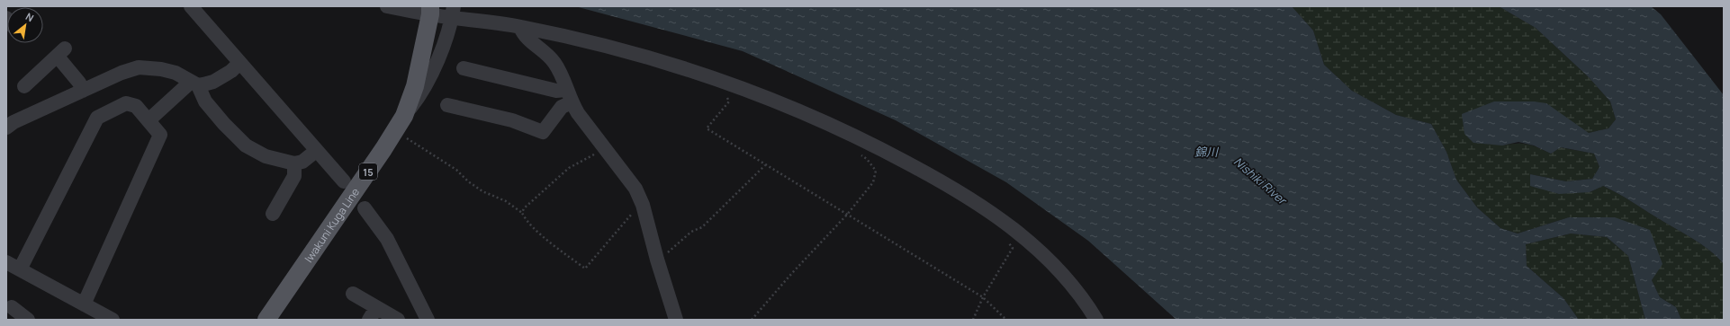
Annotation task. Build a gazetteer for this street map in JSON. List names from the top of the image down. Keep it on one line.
{"streets":{"main road":["15","Iwakuni Kuga Line"]},"water":["錦川","Nishiki River"],"north":"top right"}
